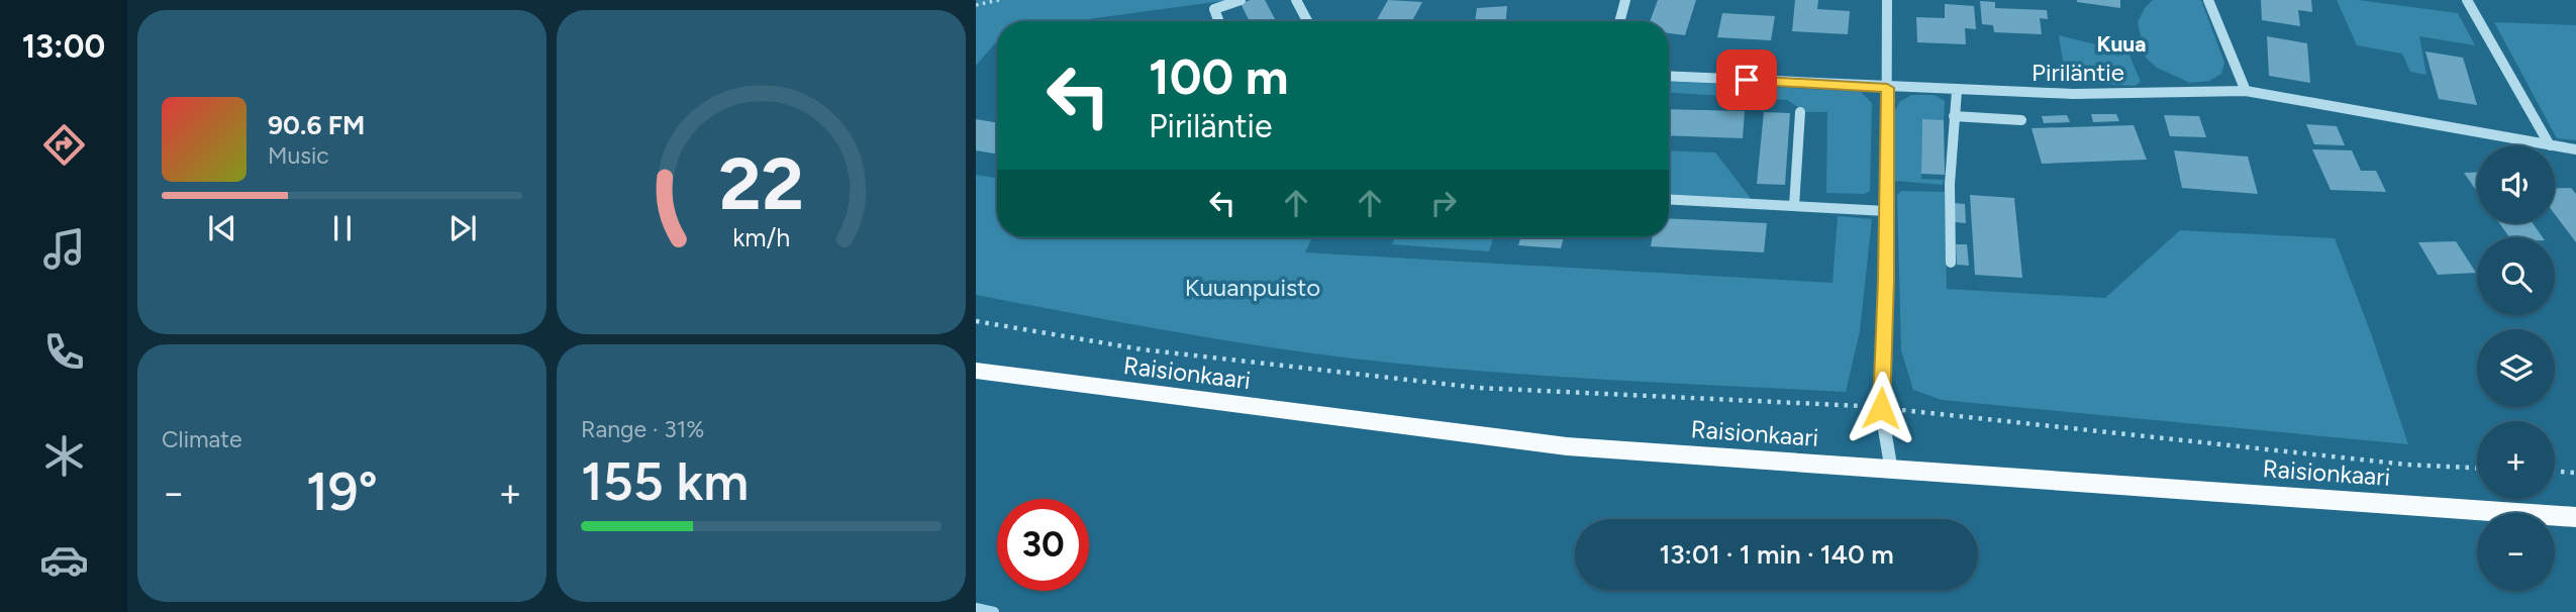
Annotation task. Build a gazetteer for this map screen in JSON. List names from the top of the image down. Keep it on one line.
{"streets":{"main road":["Raisionkaari"],"street":["Piriläntie"]},"districts":["Kuua"],"parks":["Kuuanpuisto"],"page":{"tabs":"13:00","turn":["100 m","Piriläntie"],"song":["90.6 FM","Music"],"map_buttons":["+","−"],"tile":["Climate",["Range · 31%","155 km"]],"heat":["−","19°","+"],"limit":"30","trip":"13:01 · 1 min · 140 m","gauge":["22","km/h"]}}
